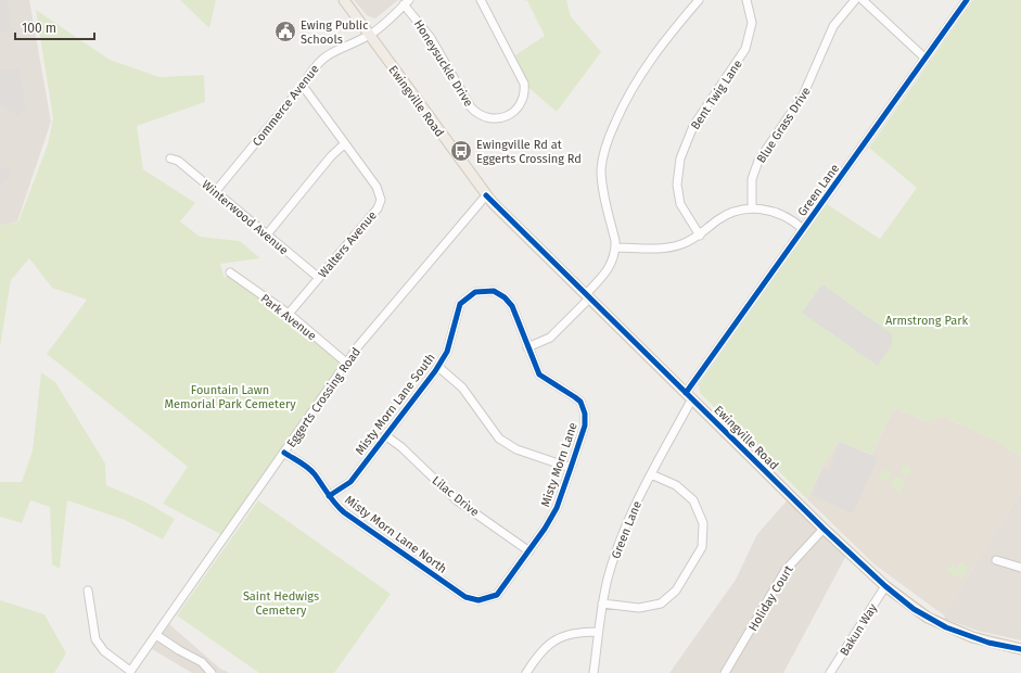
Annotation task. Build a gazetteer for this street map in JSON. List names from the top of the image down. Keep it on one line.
{"streets":{"main road":["Ewingville Road"],"street":["Honeysuckle Drive","Bent Twig Lane","Commerce Avenue","Blue Grass Drive","Green Lane","Winterwood Avenue","Walters Avenue","Park Avenue","Eggerts Crossing Road","Misty Morn Lane South","Misty Morn Lane","Lilac Drive","Misty Morn Lane North","Holiday Court","Bakun Way"]},"crossings":[["Honeysuckle Drive","Ewingville Road"],["Honeysuckle Drive","Commerce Avenue"],["Ewingville Road","Commerce Avenue"],["Ewingville Road","Green Lane"],["Ewingville Road","Eggerts Crossing Road"],["Ewingville Road","Holiday Court"],["Ewingville Road","Bakun Way"],["Commerce Avenue","Winterwood Avenue"],["Commerce Avenue","Walters Avenue"],["Winterwood Avenue","Walters Avenue"],["Walters Avenue","Park Avenue"],["Park Avenue","Eggerts Crossing Road"],["Eggerts Crossing Road","Misty Morn Lane North"],["Misty Morn Lane South","Misty Morn Lane"],["Misty Morn Lane South","Lilac Drive"],["Misty Morn Lane South","Misty Morn Lane North"],["Misty Morn Lane","Lilac Drive"],["Misty Morn Lane","Misty Morn Lane North"]],"parks":["Armstrong Park","Fountain Lawn Memorial Park Cemetery","Saint Hedwigs Cemetery"],"places":{"public building":["Ewing Public Schools"],"bus stop":["Ewingville Rd at Eggerts Crossing Rd"]},"scale_bar":"100 m"}
